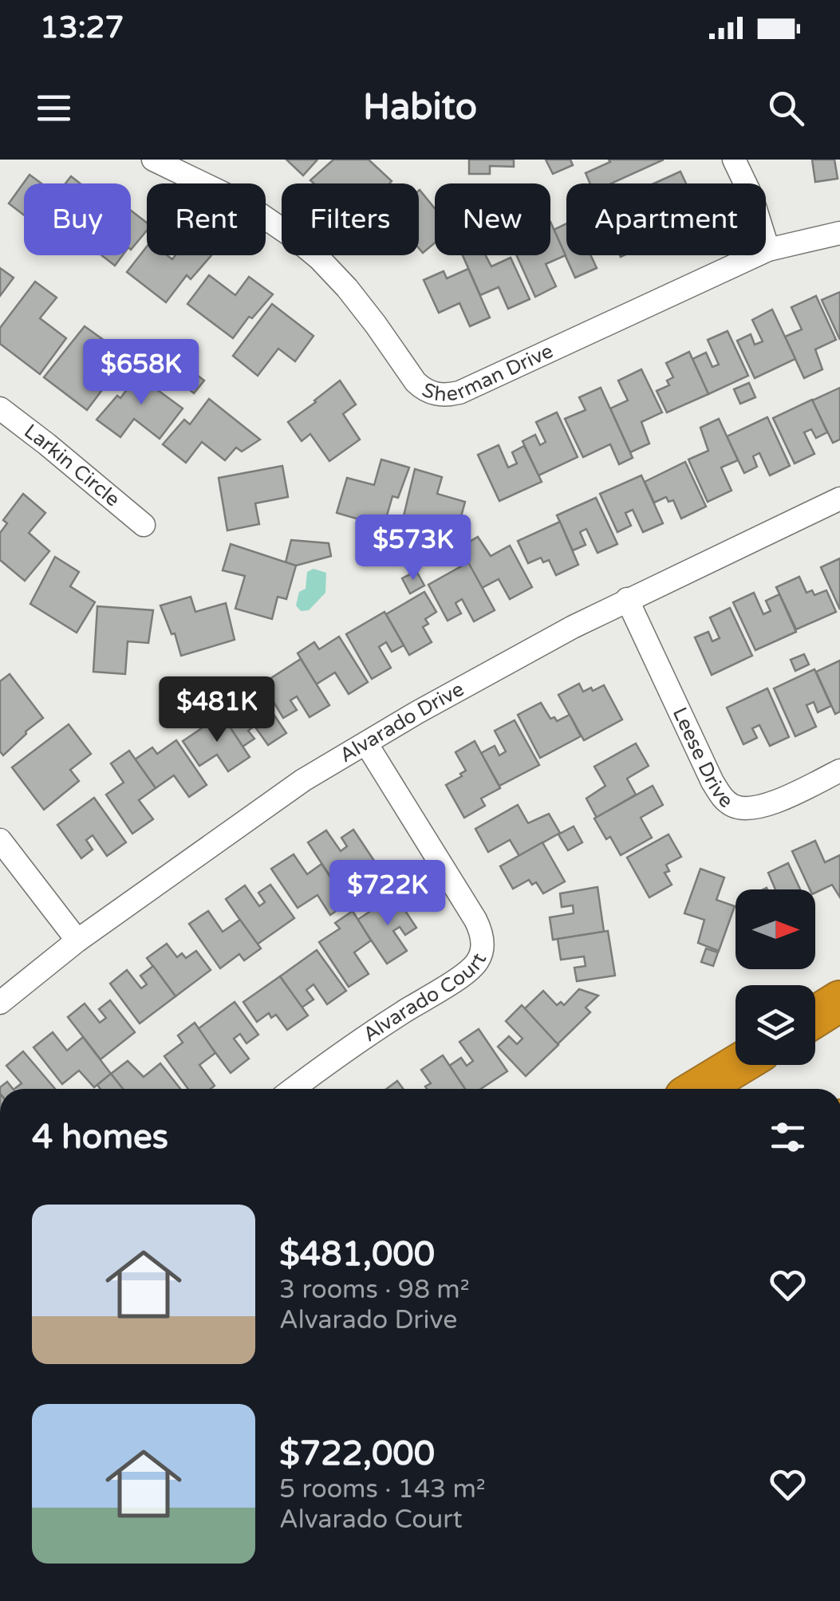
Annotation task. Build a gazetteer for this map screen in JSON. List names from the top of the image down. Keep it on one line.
{"streets":{"street":["Sherman Drive","Larkin Circle","Alvarado Drive","Leese Drive","Alvarado Court"]},"crossings":[["Alvarado Drive","Leese Drive"],["Alvarado Drive","Alvarado Court"]],"north":"right","page":{"status":"13:27","header":"Habito","chip":["Buy","Rent","Filters","New","Apartment"],"price":["$658K","$573K","$481K","$722K"],"heading":"4 homes","list":[{"name":"$481,000","note":"3 rooms · 98 m² · Alvarado Drive"},{"name":"$722,000","note":"5 rooms · 143 m² · Alvarado Court"}]}}
